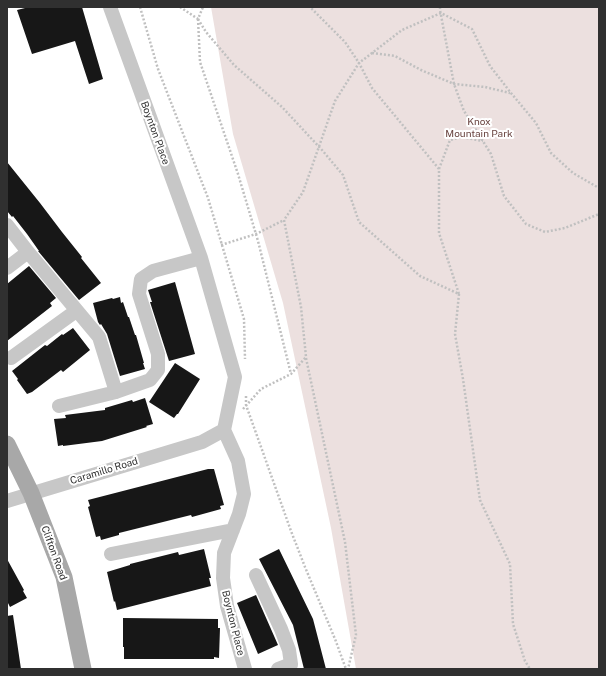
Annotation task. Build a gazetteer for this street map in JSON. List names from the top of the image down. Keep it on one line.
{"streets":{"main road":["Clifton Road"],"street":["Boynton Place","Caramillo Road"]},"crossings":[["Boynton Place","Caramillo Road"],["Caramillo Road","Clifton Road"]],"parks":["Knox Mountain Park"]}
